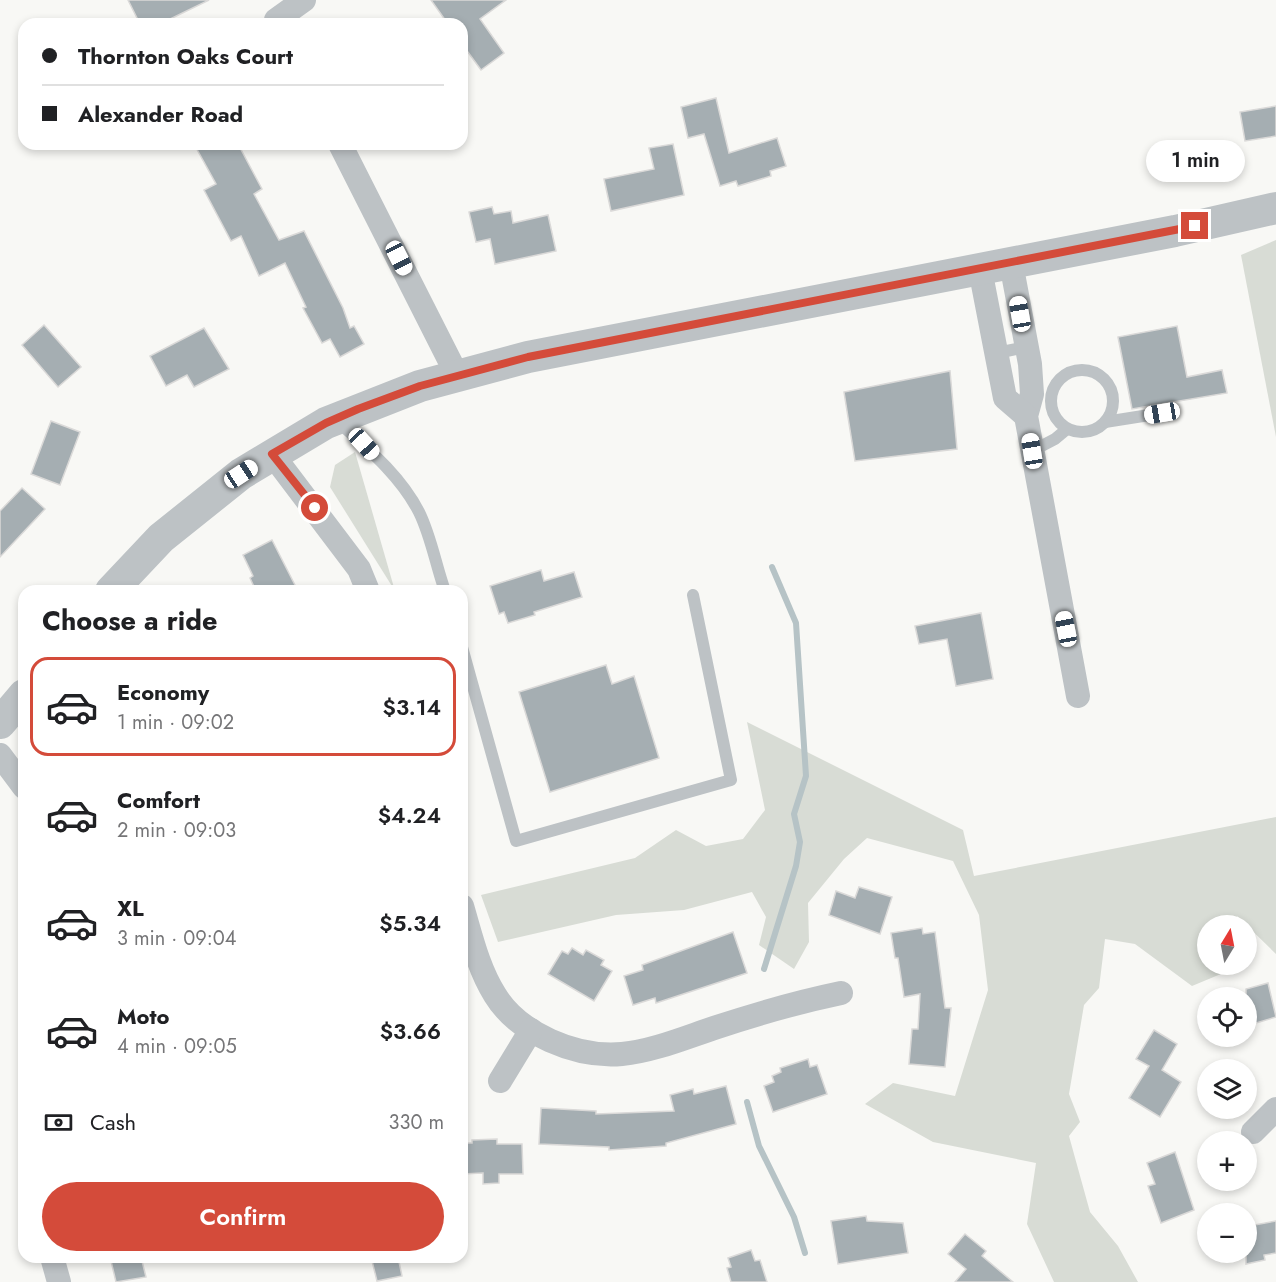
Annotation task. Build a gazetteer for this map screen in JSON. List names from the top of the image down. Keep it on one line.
{"north":"top","page":{"banner":["Thornton Oaks Court","Alexander Road"],"bubble":"1 min","heading":"Choose a ride","list":[{"name":"Economy","note":"1 min · 09:02","value":"$3.14"},{"name":"Comfort","note":"2 min · 09:03","value":"$4.24"},{"name":"XL","note":"3 min · 09:04","value":"$5.34"},{"name":"Moto","note":"4 min · 09:05","value":"$3.66"}],"map_buttons":["+","−"],"pay":["Cash","330 m"],"buttons":"Confirm"}}
